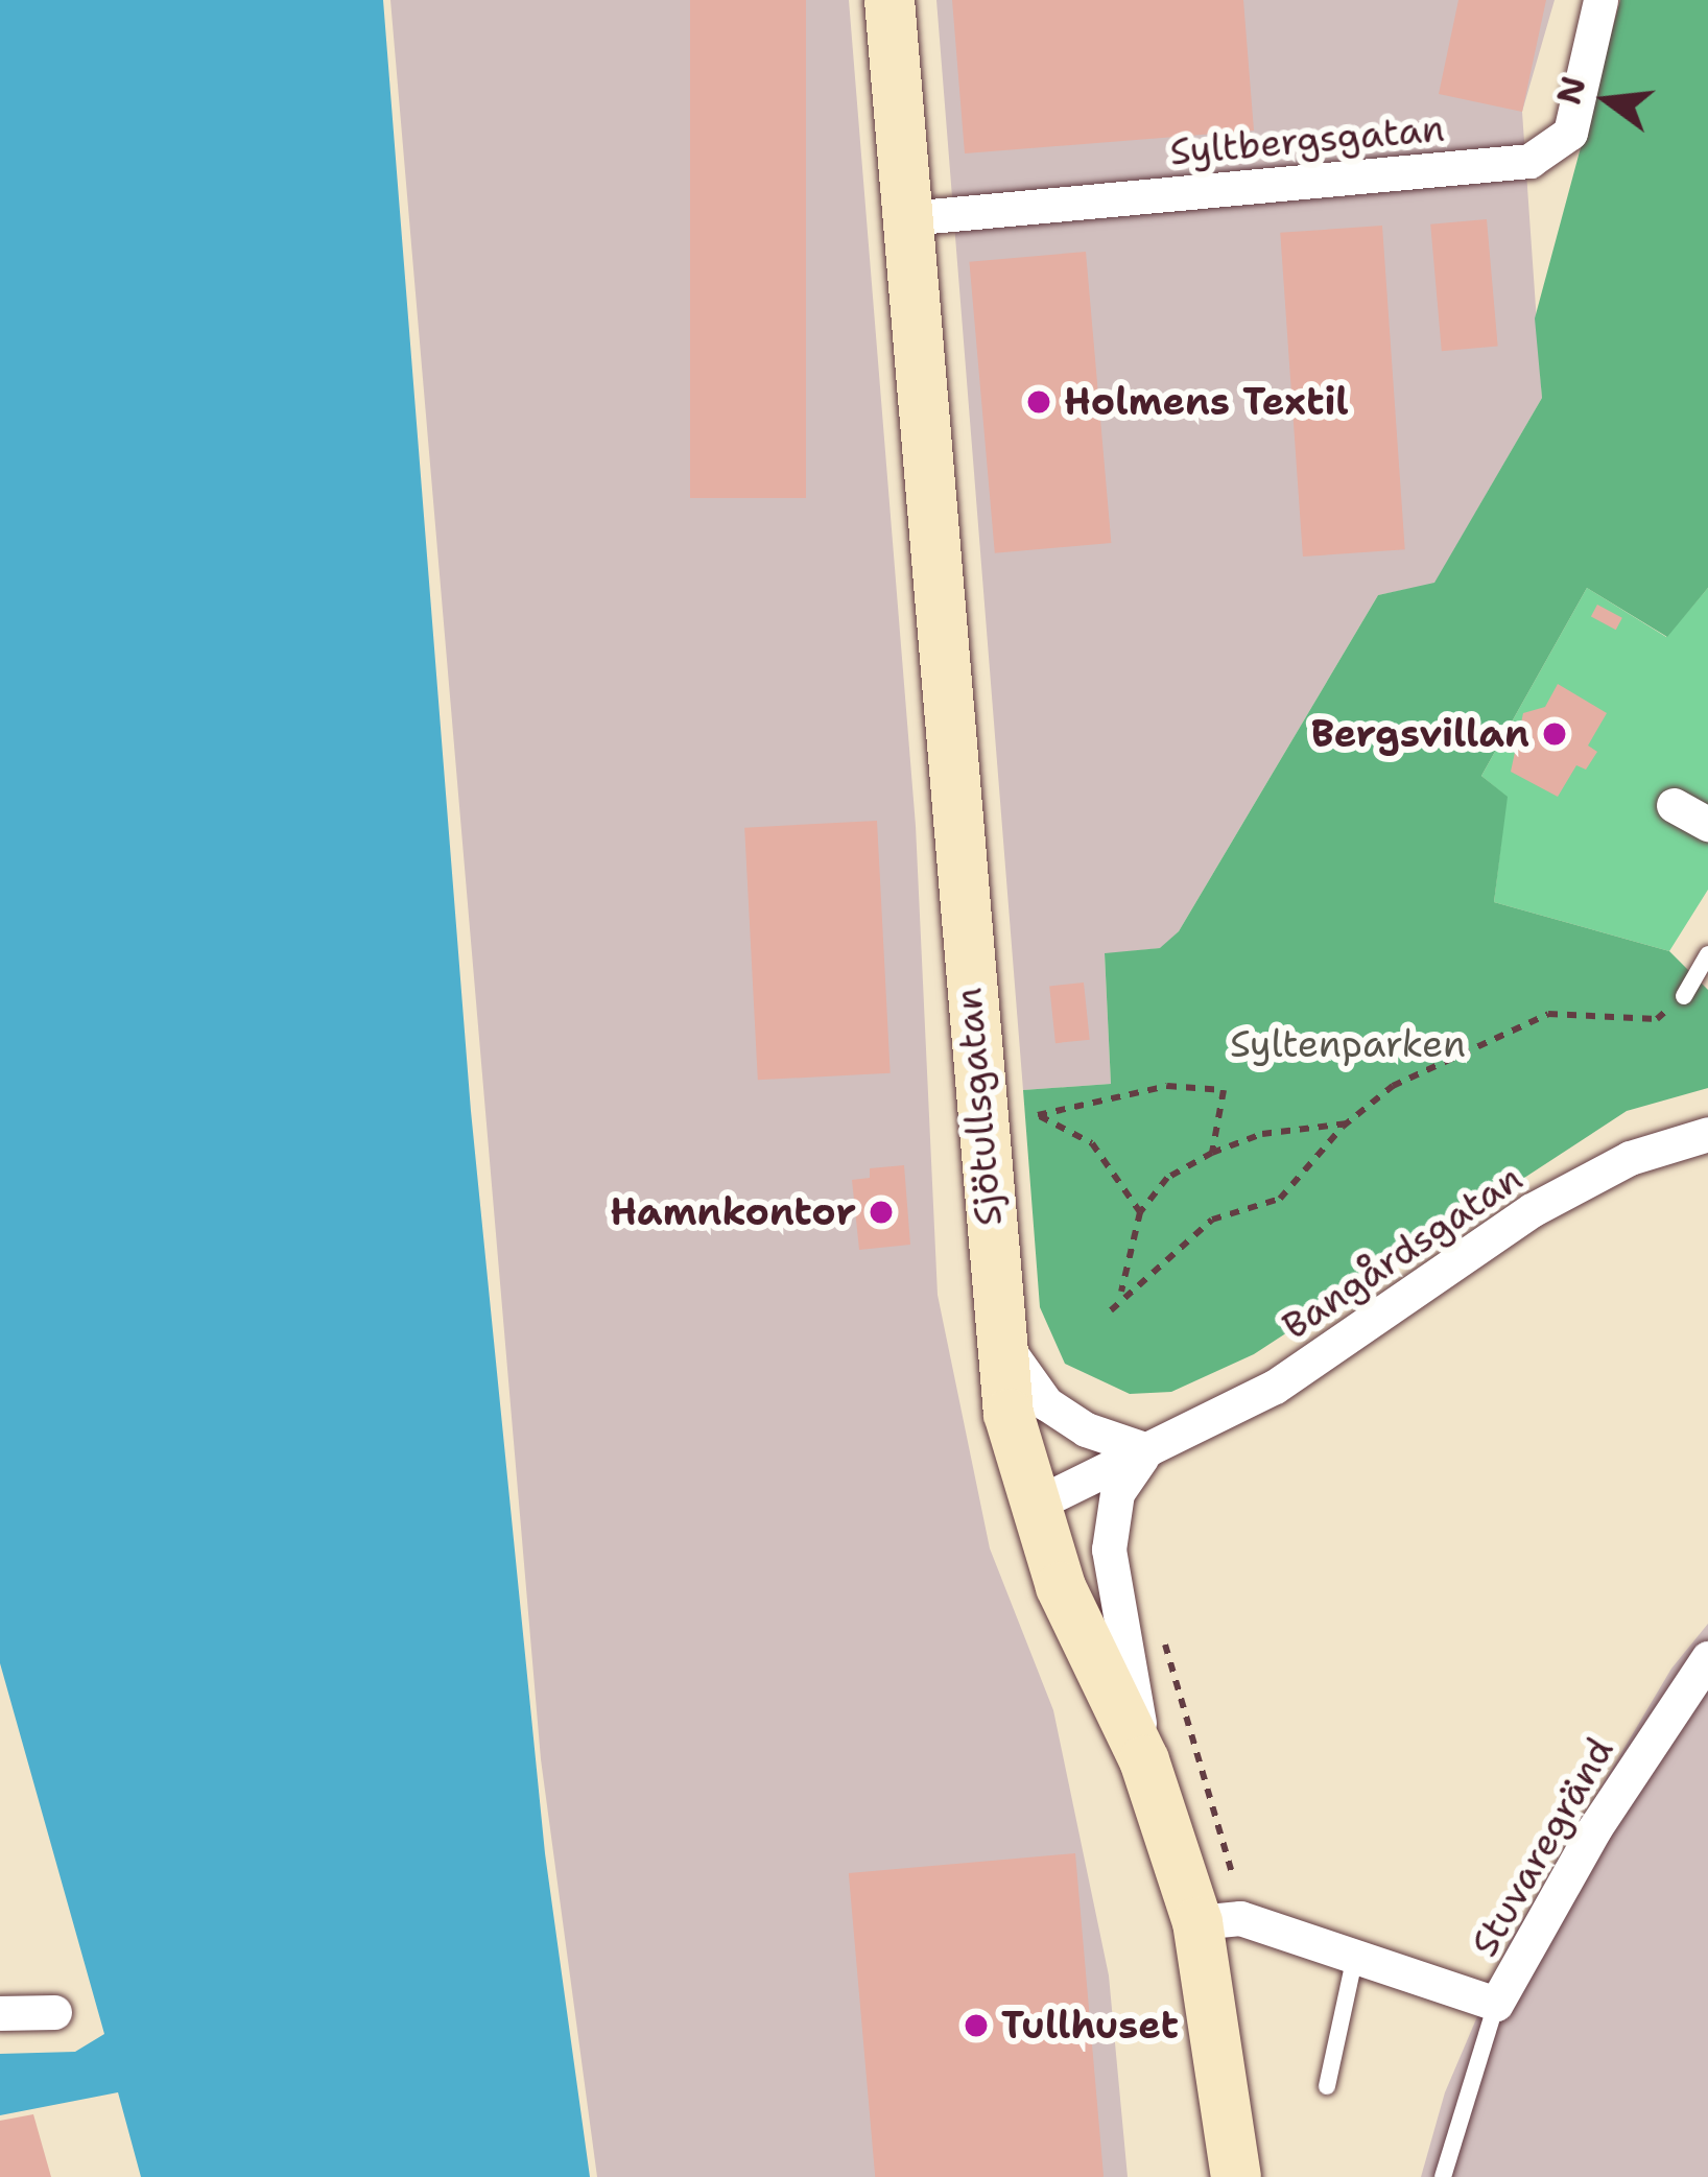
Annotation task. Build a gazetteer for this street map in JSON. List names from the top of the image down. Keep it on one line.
{"streets":{"main road":["Sjötullsgatan"],"street":["Syltbergsgatan","Bangårdsgatan","Stuvaregränd"]},"crossings":[["Syltbergsgatan","Sjötullsgatan"],["Sjötullsgatan","Bangårdsgatan"],["Sjötullsgatan","Stuvaregränd"]],"parks":["Syltenparken"],"places":["Holmens Textil","Bergsvillan","Hamnkontor","Tullhuset"],"north":"left"}
